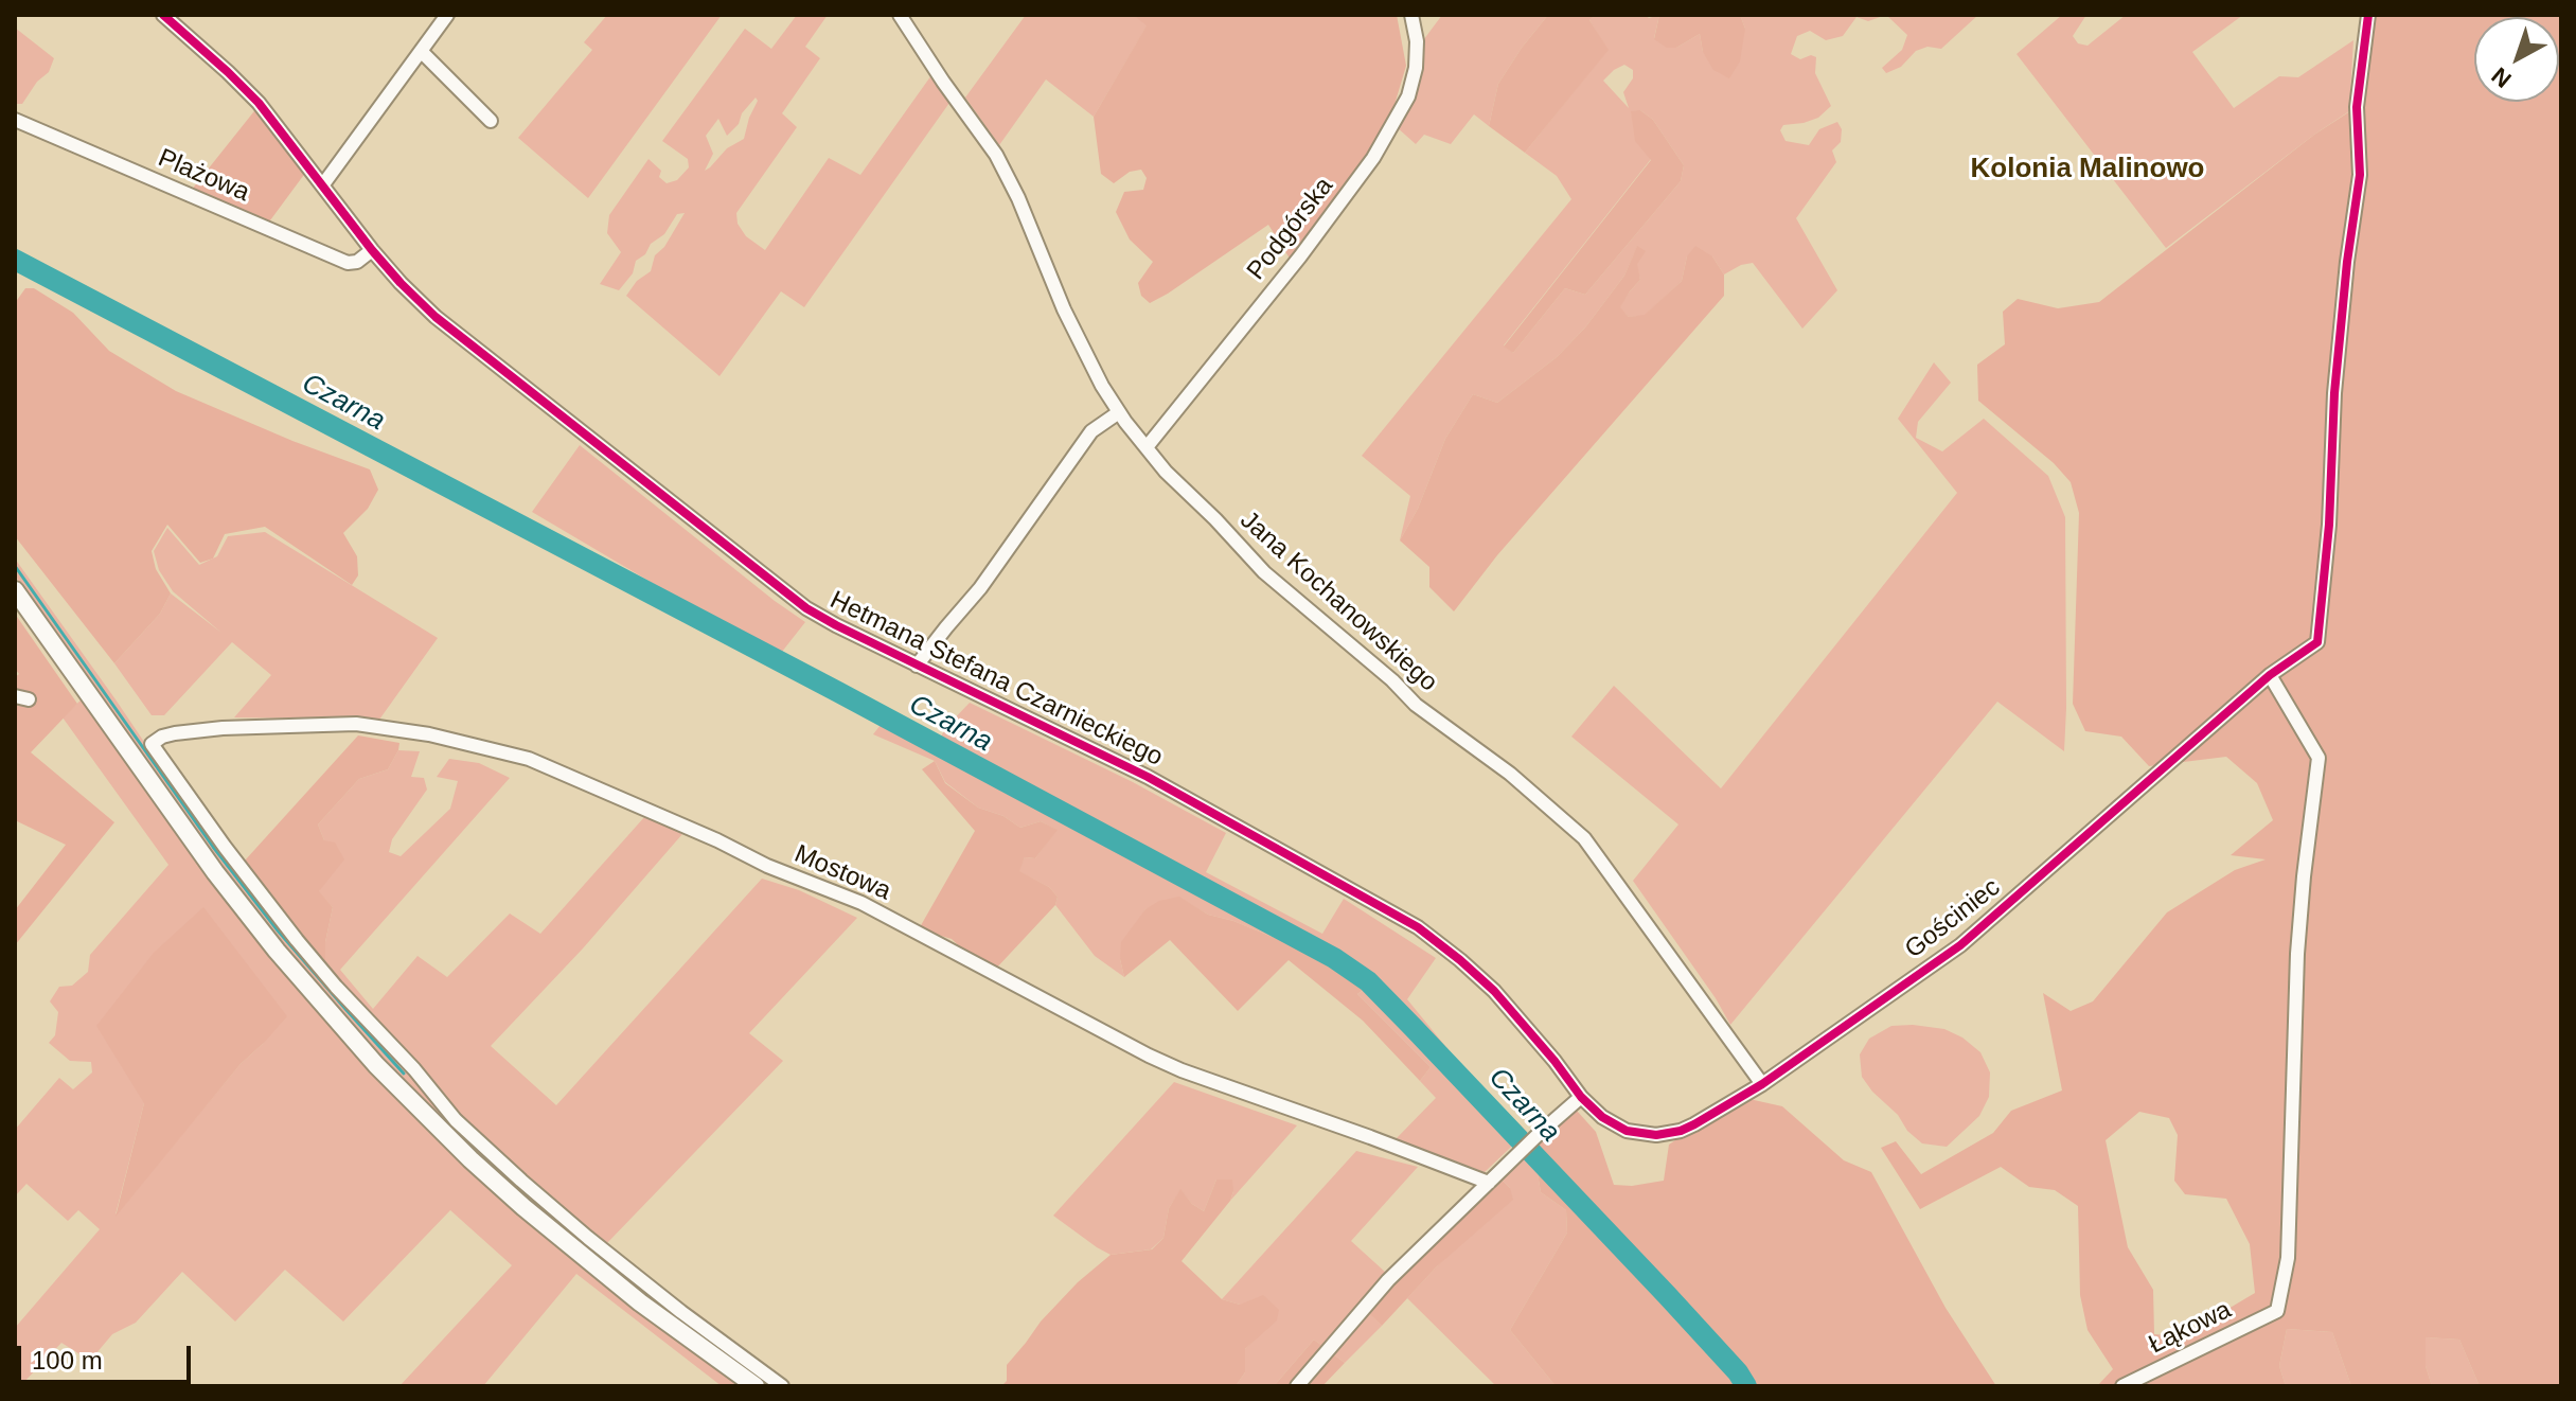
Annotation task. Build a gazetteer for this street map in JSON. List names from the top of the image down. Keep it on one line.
{"streets":{"street":["Plażowa","Podgórska","Jana Kochanowskiego","Hetmana Stefana Czarnieckiego","Mostowa","Gościniec","Łąkowa"]},"crossings":[["Plażowa","Hetmana Stefana Czarnieckiego"],["Podgórska","Jana Kochanowskiego"],["Jana Kochanowskiego","Gościniec"],["Hetmana Stefana Czarnieckiego","Gościniec"],["Gościniec","Łąkowa"]],"districts":["Kolonia Malinowo"],"water":["Czarna"],"scale_bar":"100 m","north":"bottom left"}
